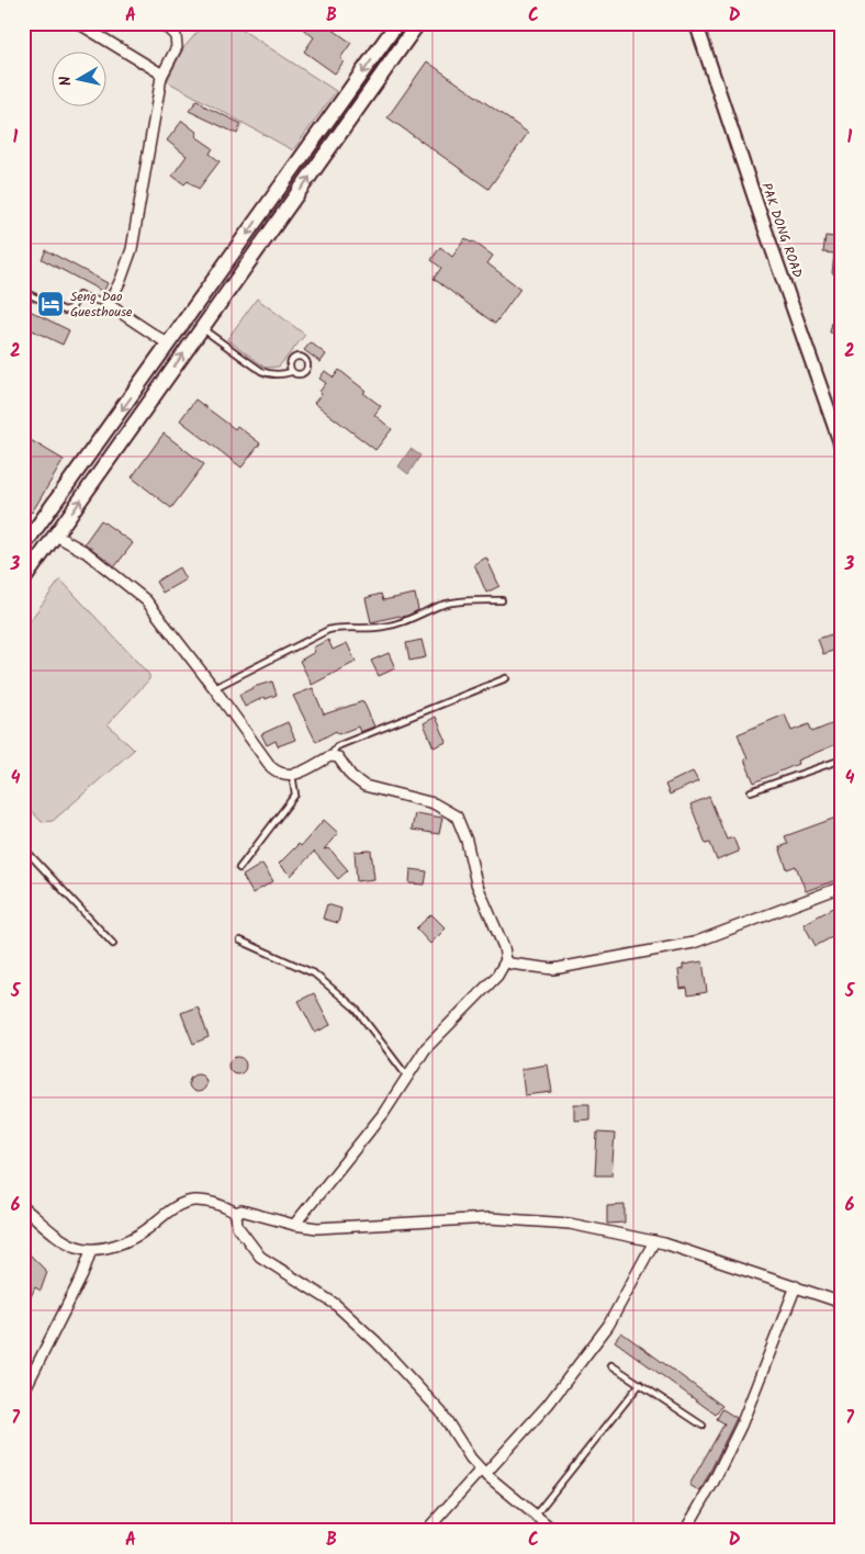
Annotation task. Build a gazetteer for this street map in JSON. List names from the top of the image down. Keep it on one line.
{"streets":{"street":["PAK DONG ROAD"]},"places":{"hotel":["Seng Dao Guesthouse"]},"north":"left","grid":{"columns":["A","B","C","D"],"rows":["1","2","3","4","5","6","7"]}}
